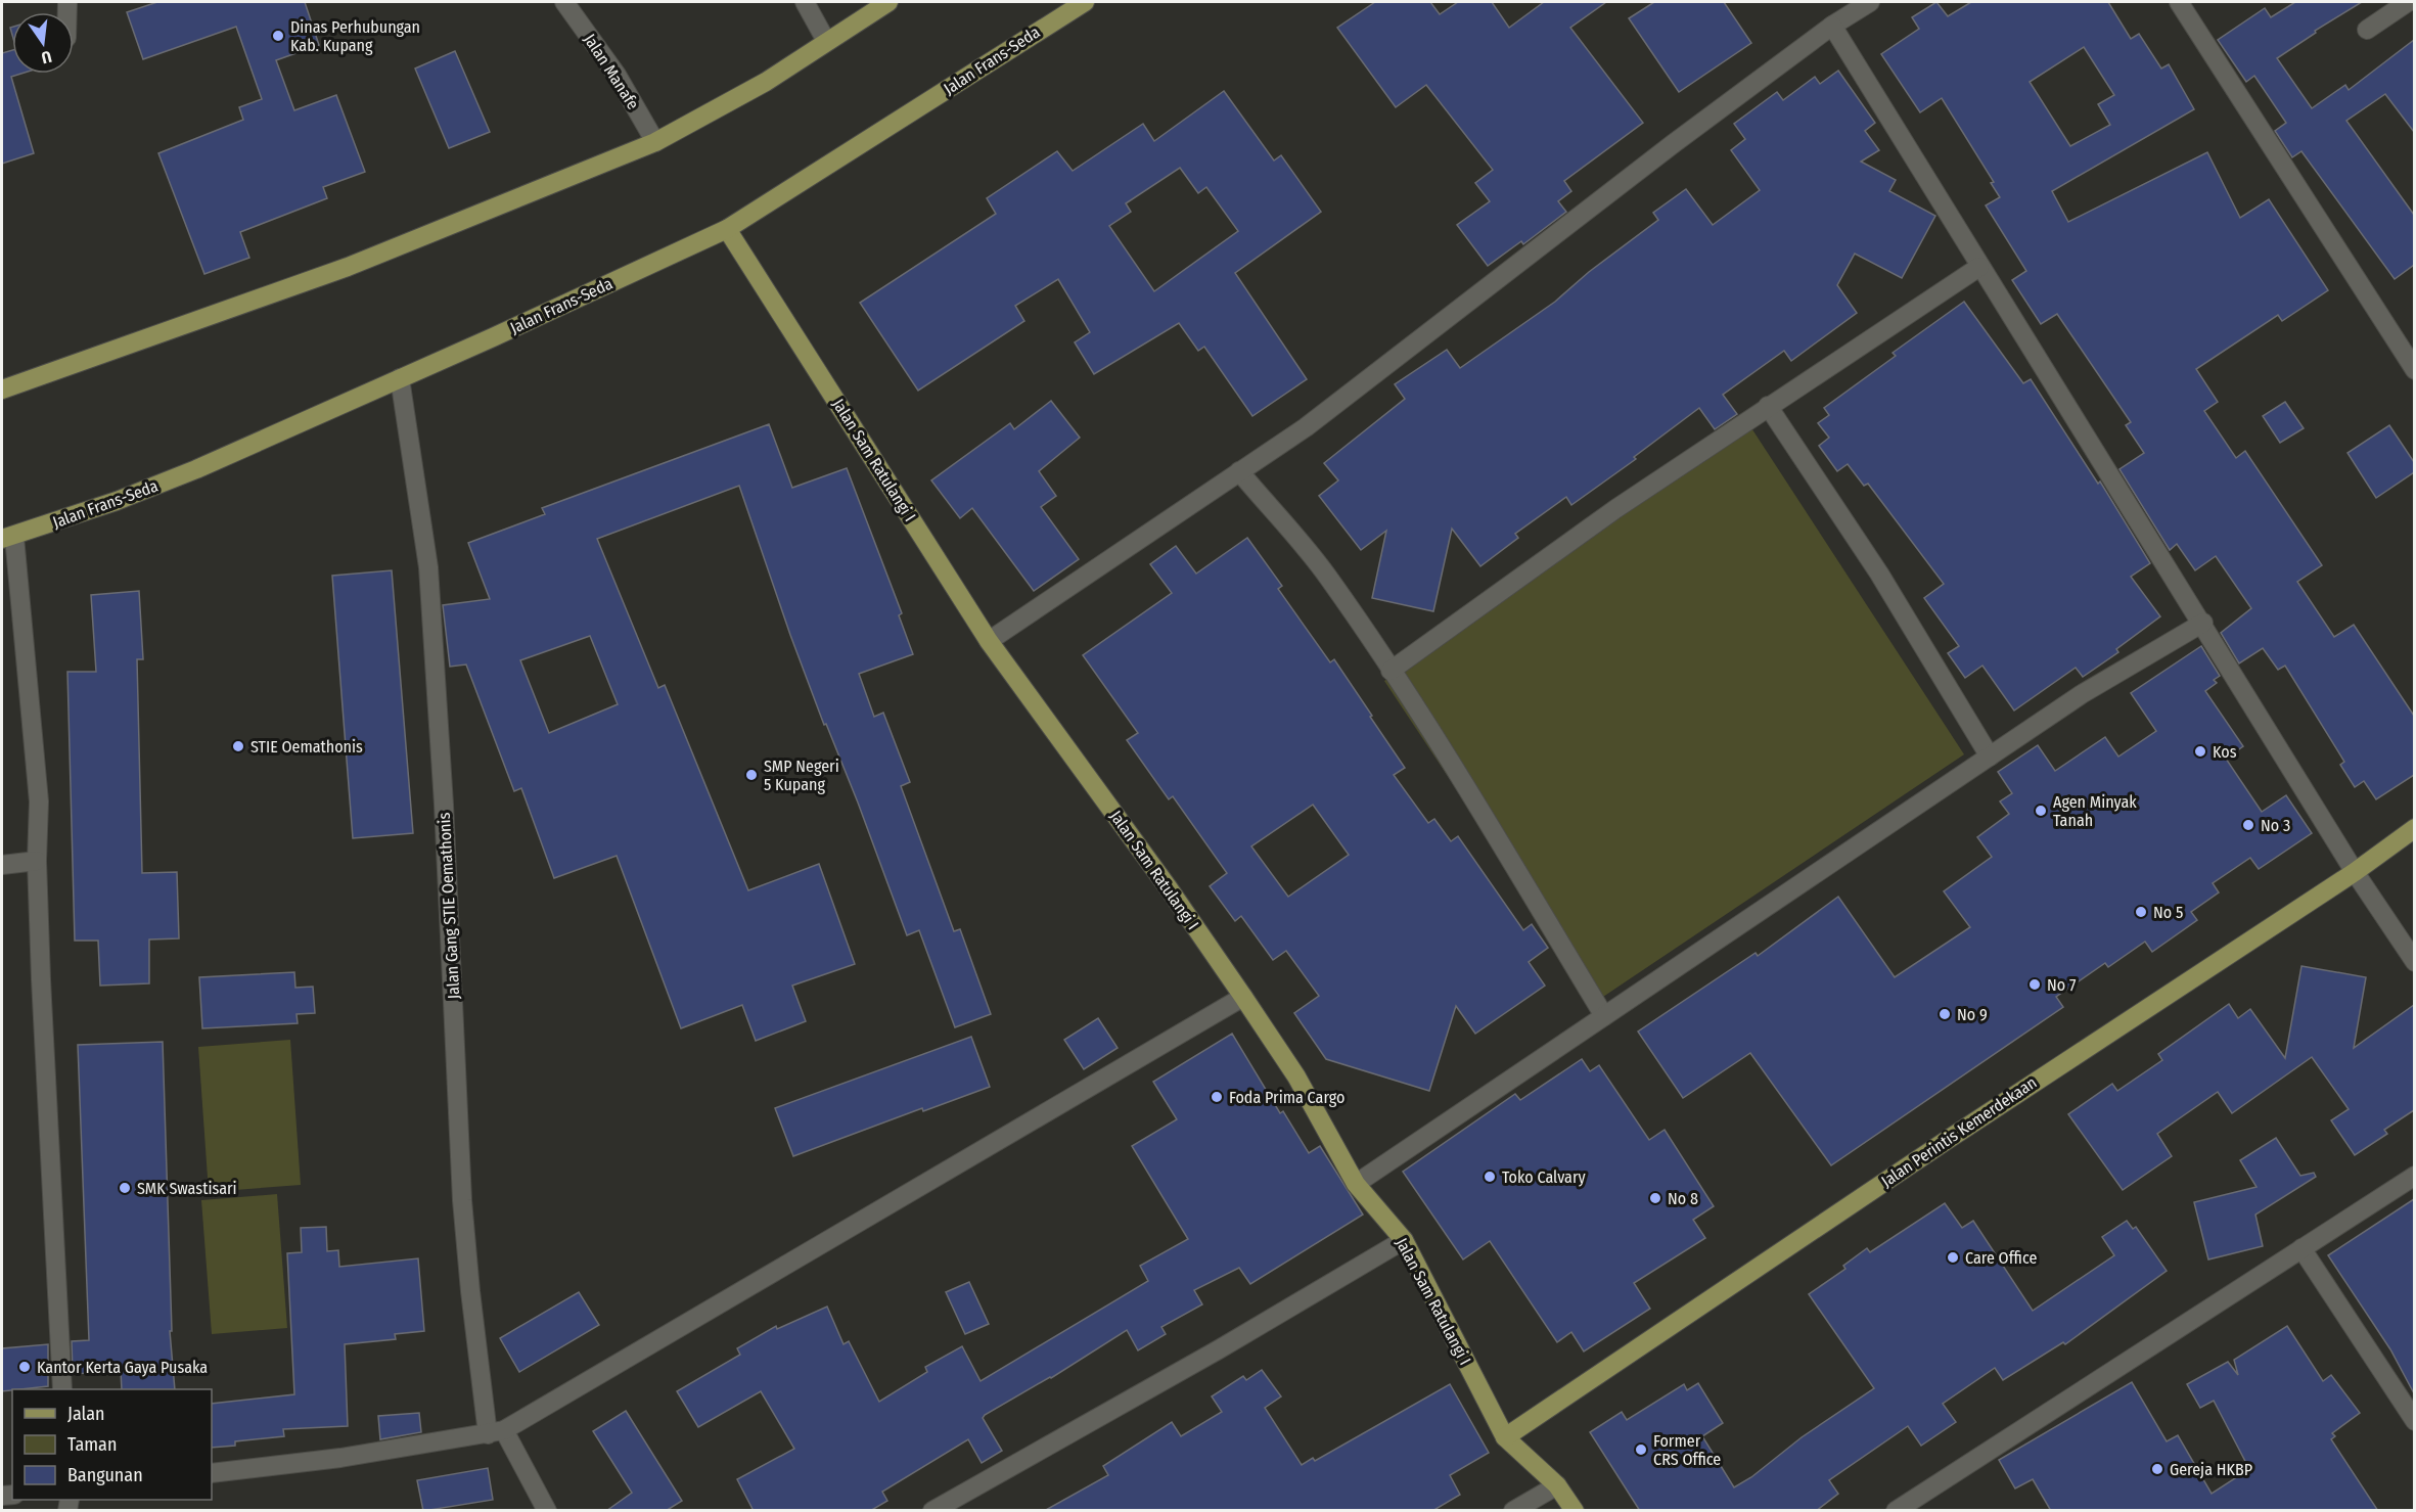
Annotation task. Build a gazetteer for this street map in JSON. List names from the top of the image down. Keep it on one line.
{"streets":{"main road":["Jalan Frans-Seda","Jalan Sam Ratulangi I","Jalan Perintis Kemerdekaan"],"street":["Jalan Manafe","Jalan Gang STIE Oemathonis"]},"crossings":[["Jalan Frans-Seda","Jalan Sam Ratulangi I"],["Jalan Frans-Seda","Jalan Gang STIE Oemathonis"],["Jalan Sam Ratulangi I","Jalan Perintis Kemerdekaan"]],"places":["Dinas Perhubungan Kab. Kupang","STIE Oemathonis","Kos","SMP Negeri 5 Kupang","Agen Minyak Tanah","No 3","No 5","No 7","No 9","Foda Prima Cargo","Toko Calvary","SMK Swastisari","No 8","Care Office","Kantor Kerta Gaya Pusaka","Former CRS Office","Gereja HKBP"],"legend":["Jalan","Taman","Bangunan"],"north":"bottom"}
